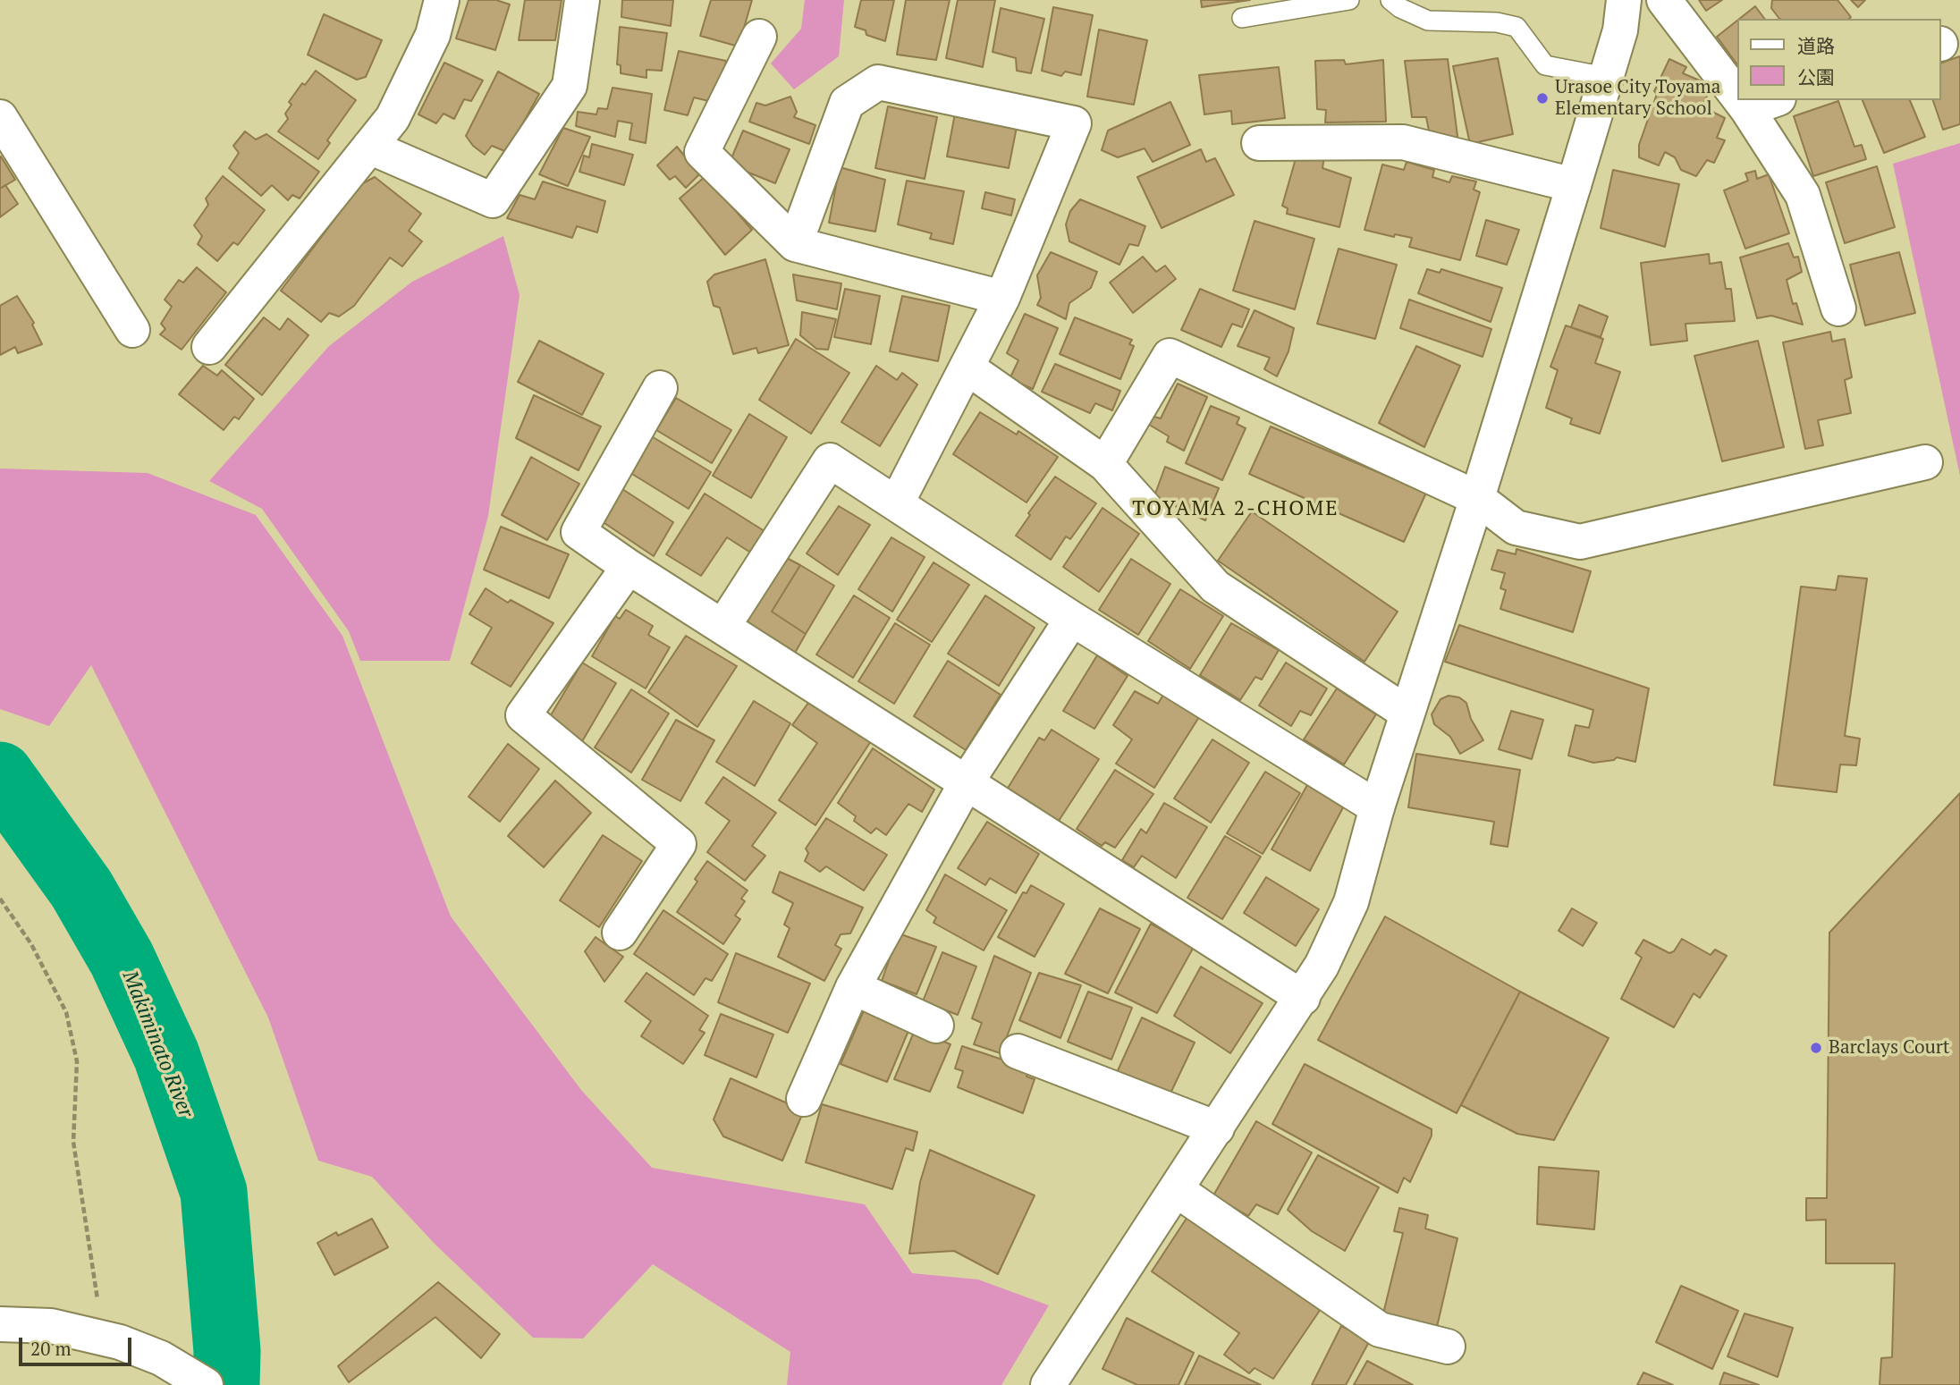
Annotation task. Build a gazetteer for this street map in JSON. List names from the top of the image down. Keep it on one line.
{"districts":["TOYAMA 2-CHOME"],"water":["Makiminato River"],"places":["Urasoe City Toyama Elementary School","Barclays Court"],"legend":["道路","公園"],"scale_bar":"20 m"}
